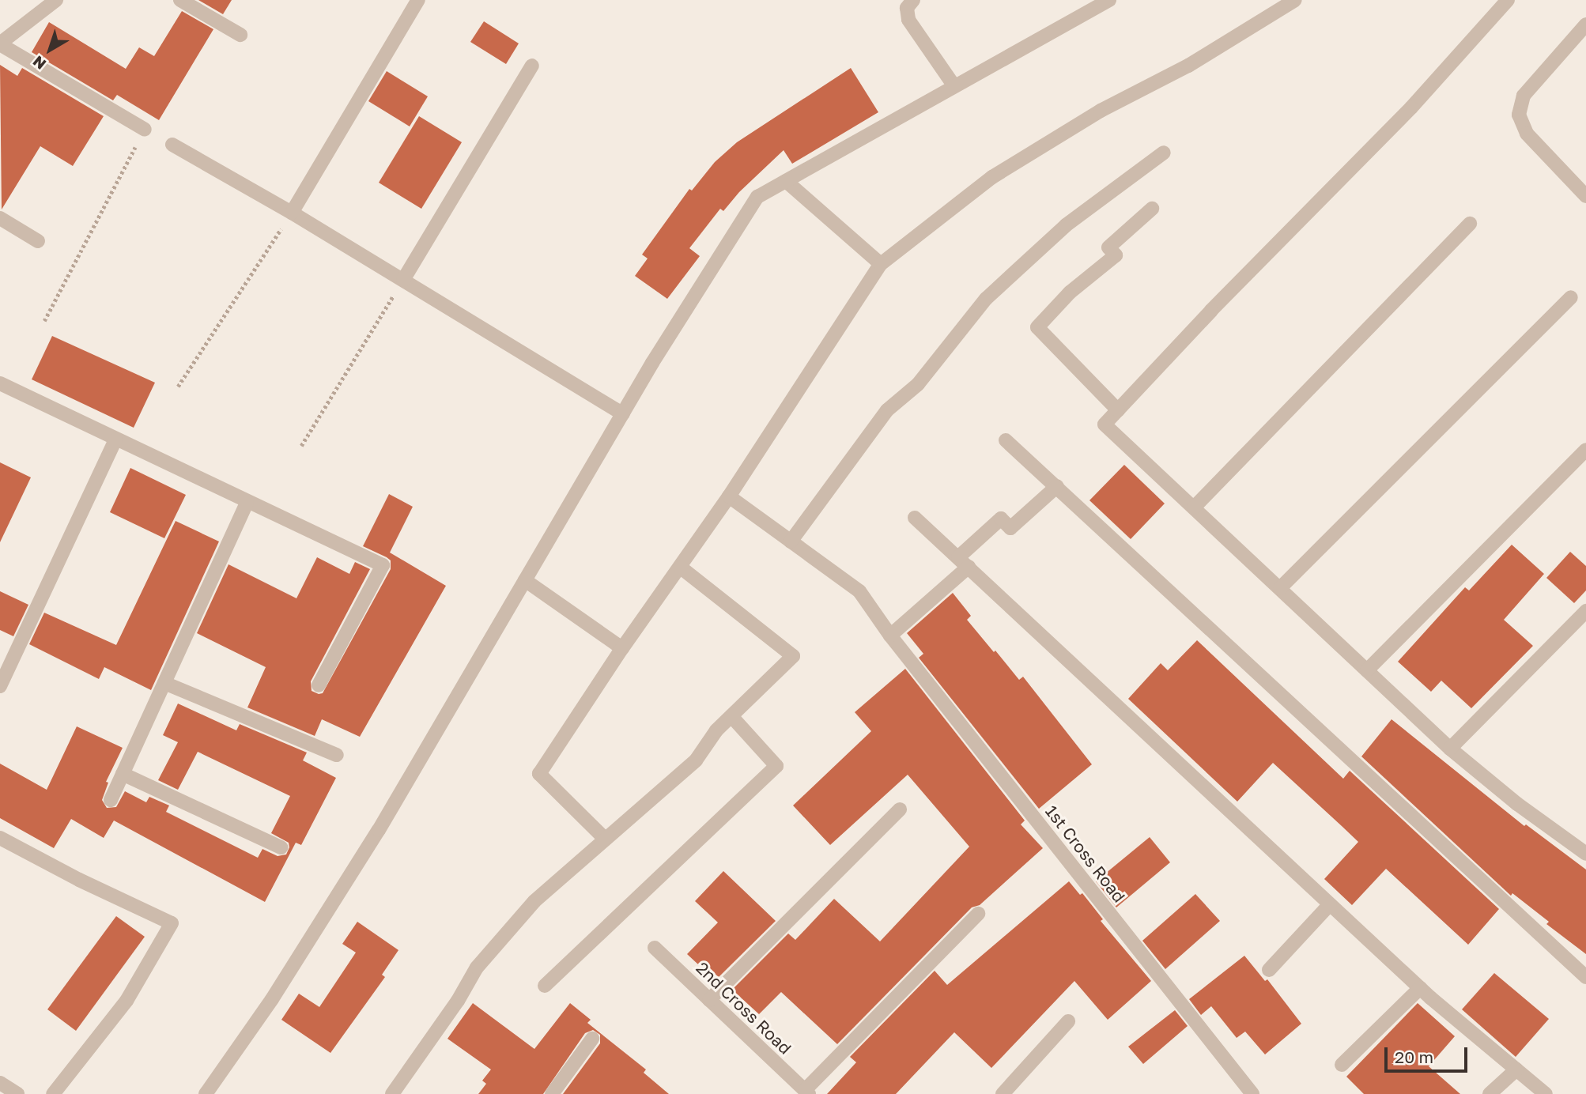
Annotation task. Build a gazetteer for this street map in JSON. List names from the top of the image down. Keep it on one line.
{"streets":{"street":["1st Cross Road","2nd Cross Road"]},"scale_bar":"20 m","north":"bottom left"}
